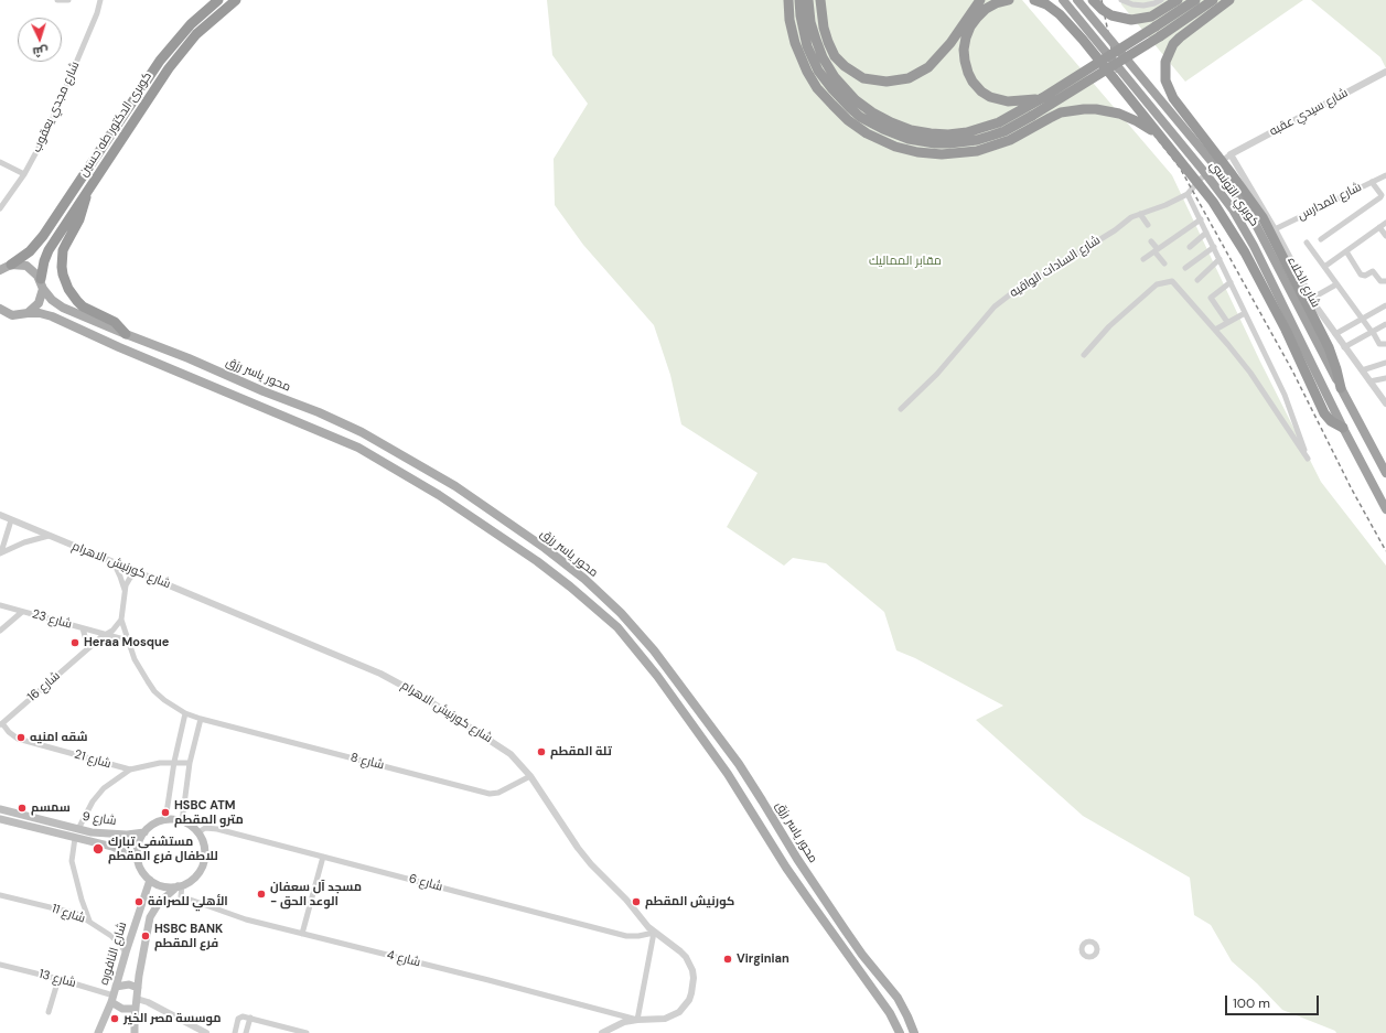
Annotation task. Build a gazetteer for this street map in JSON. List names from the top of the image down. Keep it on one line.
{"streets":{"highway":["كوبرى الدكتور طه حسين","كوبري التونسي"],"main road":["محور ياسر رزق","شارع 9","شارع النافوره"],"street":["شارع مجدي يعقوب","شارع سيدي عقبه","شارع المدارس","شارع السادات الواقيه","شارع الخلاء","شارع كورنيش الاهرام","شارع 23","شارع 16","شارع 21","شارع 8","شارع 6","شارع 11","شارع 4","شارع 13"]},"crossings":[["شارع سيدي عقبه","شارع السادات الواقيه"],["شارع سيدي عقبه","شارع الخلاء"],["كوبرى الدكتور طه حسين","محور ياسر رزق"],["شارع المدارس","شارع الخلاء"],["شارع السادات الواقيه","شارع الخلاء"],["شارع كورنيش الاهرام","شارع 8"],["شارع كورنيش الاهرام","شارع 6"],["شارع كورنيش الاهرام","شارع 4"],["شارع 23","شارع 16"],["شارع 16","شارع 21"],["شارع 9","شارع 6"],["شارع 9","شارع النافوره"],["شارع 9","شارع 4"],["شارع 6","شارع النافوره"],["شارع 6","شارع 4"],["شارع 11","شارع النافوره"],["شارع النافوره","شارع 4"],["شارع النافوره","شارع 13"]],"parks":["مقابر المماليك"],"places":["Heraa Mosque","شقه امنيه","تلة المقطم","سمسم","HSBC ATM مترو المقطم","مستشفى تبارك للاطفال فرع المقطم","مسجد آل سعفان - الوعد الحق","الأهلي للصرافة","كورنيش المقطم","HSBC BANK فرع المقطم","Virginian","موسسة مصر الخير"],"scale_bar":"100 m","north":"bottom"}
